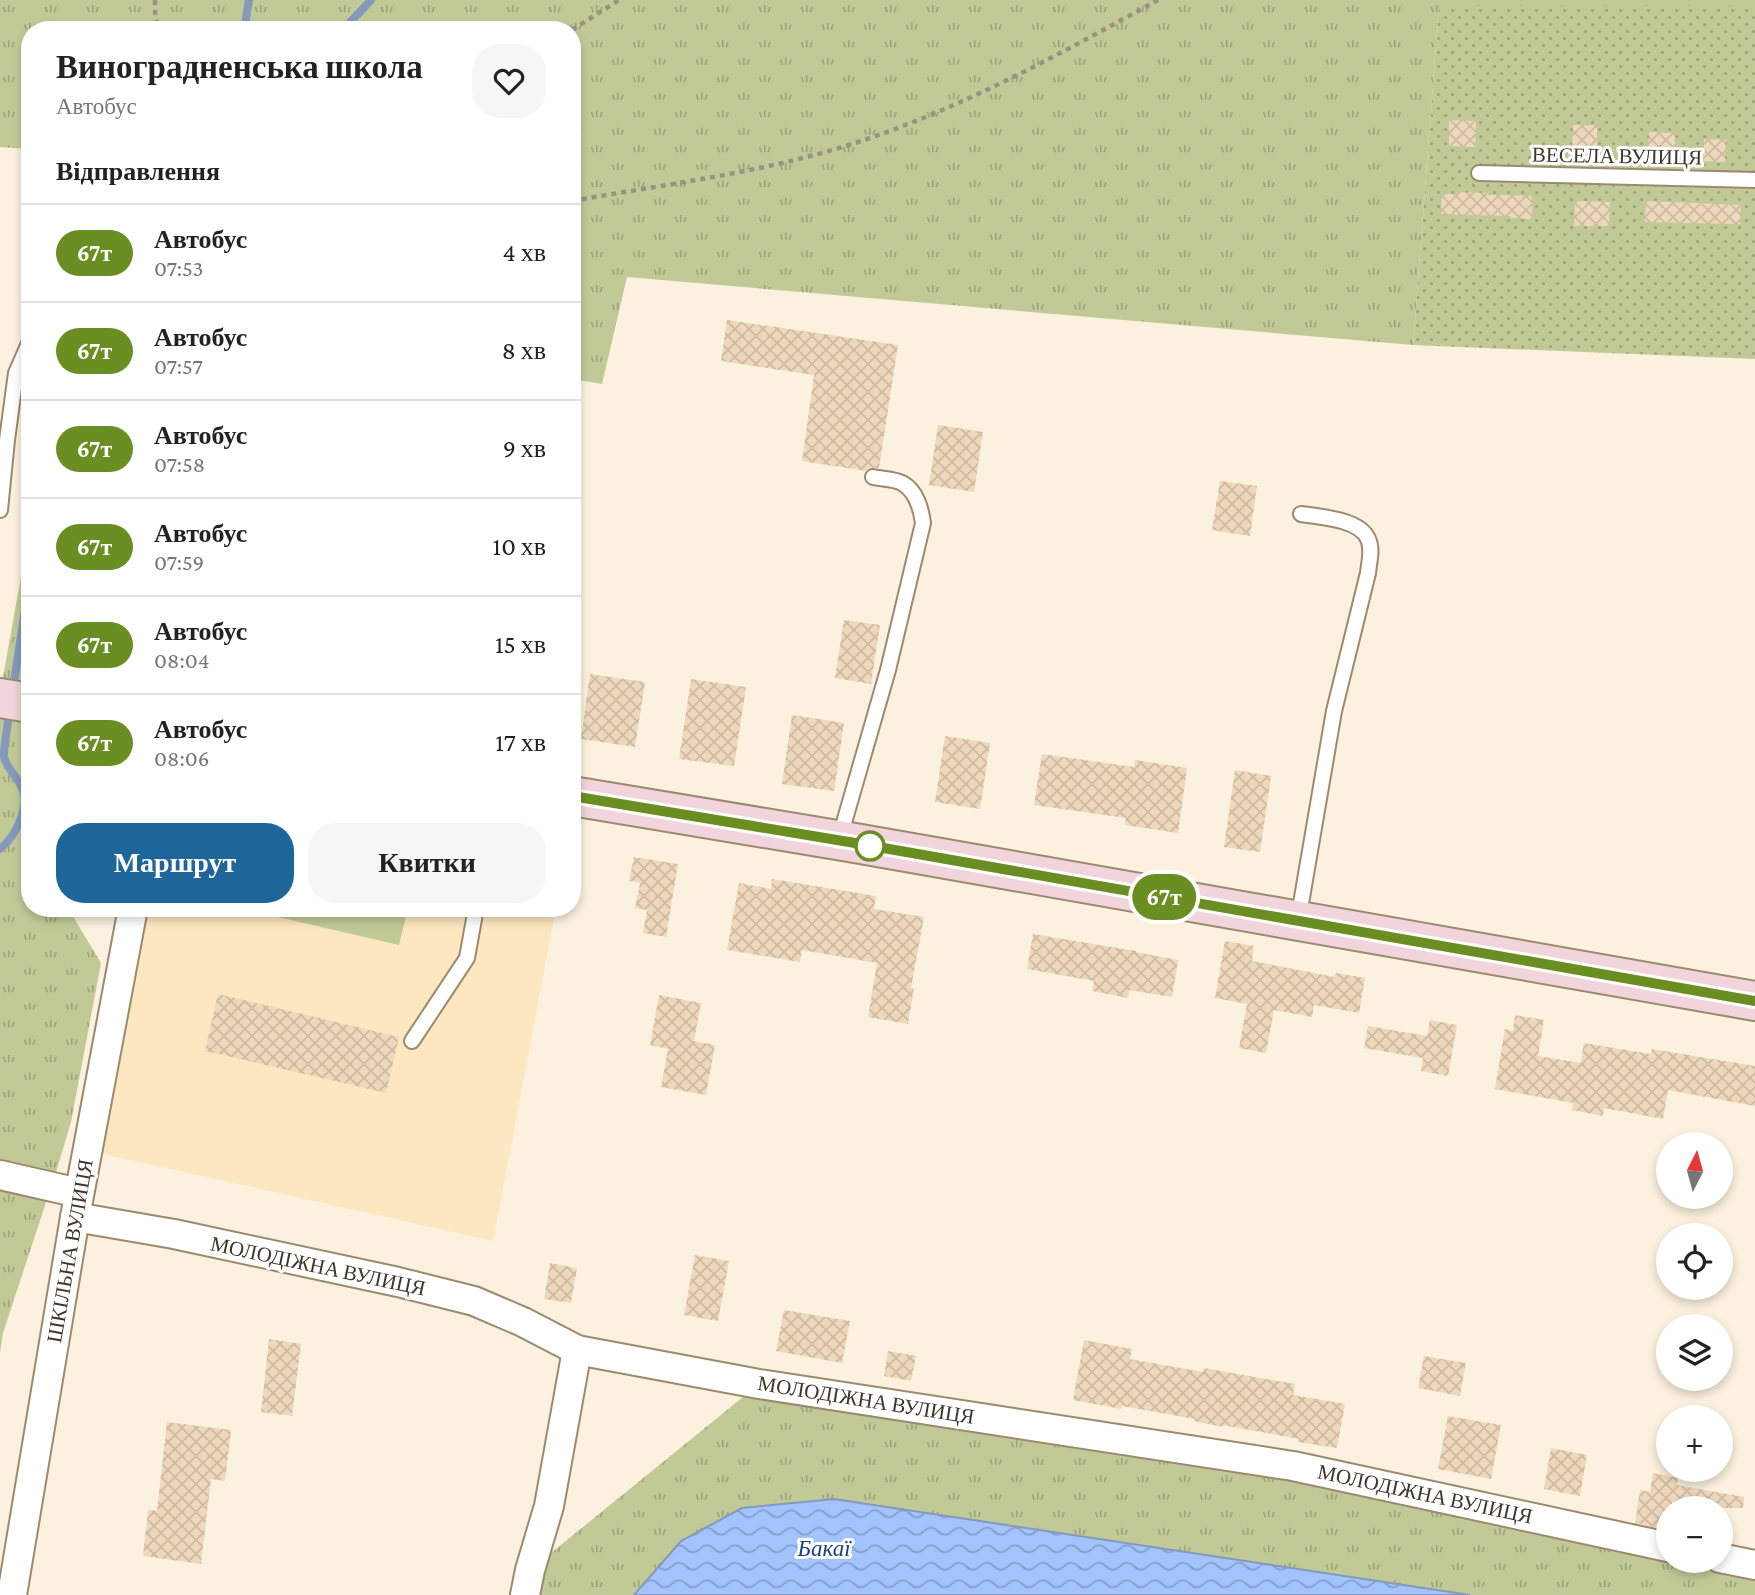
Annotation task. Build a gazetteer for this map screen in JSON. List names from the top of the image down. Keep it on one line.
{"streets":{"street":["ШКІЛЬНА ВУЛИЦЯ","МОЛОДІЖНА ВУЛИЦЯ"],"lane":["ВЕСЕЛА ВУЛИЦЯ"]},"crossings":[["ШКІЛЬНА ВУЛИЦЯ","МОЛОДІЖНА ВУЛИЦЯ"]],"water":["Бакаї"],"lines":["bus line 67т"],"north":"top","page":{"on_map":"67т","heading":[["Виноградненська школа","Автобус"],"Відправлення"],"list":[{"mark":"67т","name":"Автобус","note":"07:53","value":"4 хв"},{"mark":"67т","name":"Автобус","note":"07:57","value":"8 хв"},{"mark":"67т","name":"Автобус","note":"07:58","value":"9 хв"},{"mark":"67т","name":"Автобус","note":"07:59","value":"10 хв"},{"mark":"67т","name":"Автобус","note":"08:04","value":"15 хв"},{"mark":"67т","name":"Автобус","note":"08:06","value":"17 хв"}],"buttons":["Маршрут","Квитки"],"map_buttons":["+","−"]}}
